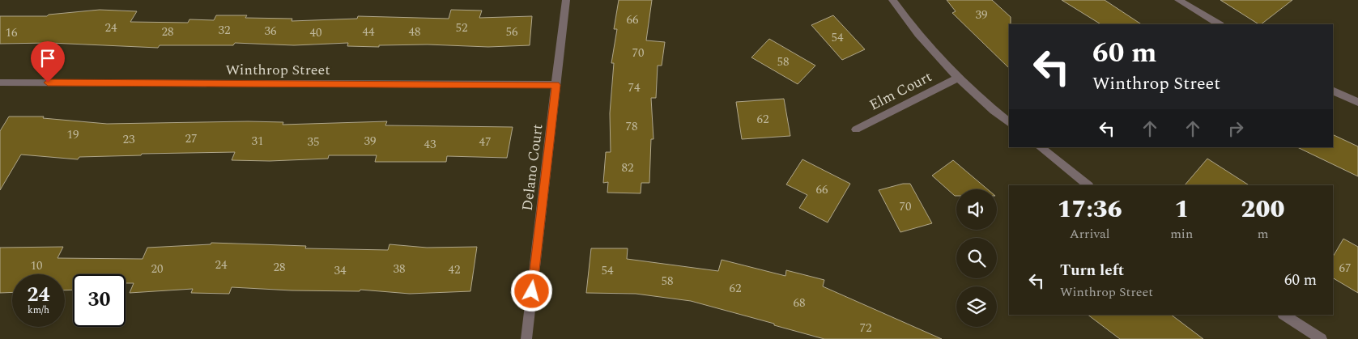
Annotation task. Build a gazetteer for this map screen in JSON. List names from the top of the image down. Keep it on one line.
{"streets":{"street":["Winthrop Street","Elm Court","Delano Court"]},"crossings":[["Winthrop Street","Delano Court"]],"house_numbers":["39","66","24","52","32","36","28","44","48","56","16","40","54","70","58","74","62","78","19","27","23","31","39","35","47","43","82","66","70","24","10","28","67","20","38","42","34","54","58","62","68","72"],"page":{"turn":["60 m","Winthrop Street"],"eta":["17:36","Arrival","1","min","200","m"],"list":[{"name":"Turn left","note":"Winthrop Street","value":"60 m"}],"speed":"24 km/h","limit":"30"}}
